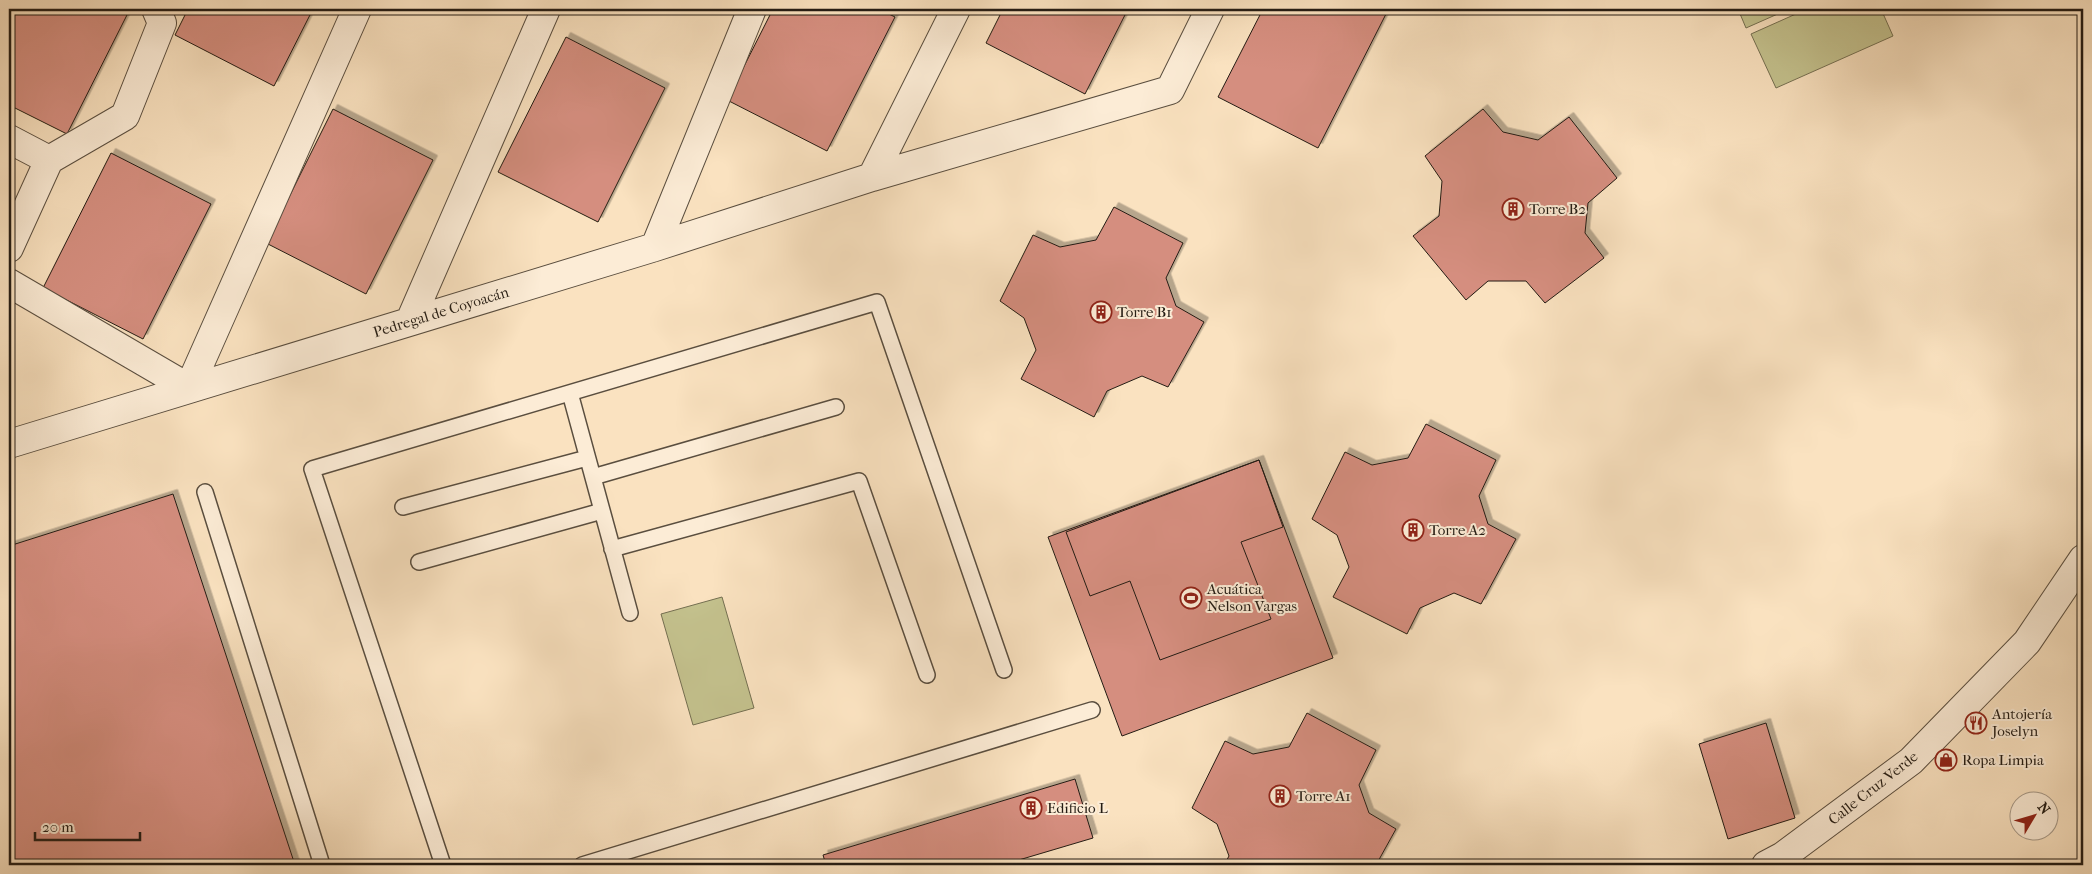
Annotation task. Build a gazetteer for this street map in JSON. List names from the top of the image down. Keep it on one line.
{"streets":{"street":["Pedregal de Coyoacán","Calle Cruz Verde"]},"places":{"building":["Torre B2","Torre B1","Torre A2","Torre A1","Edificio L"],"sports":["Acuática Nelson Vargas"],"restaurant":["Antojería Joselyn"],"shop":["Ropa Limpia"]},"scale_bar":"20 m","north":"top right"}
